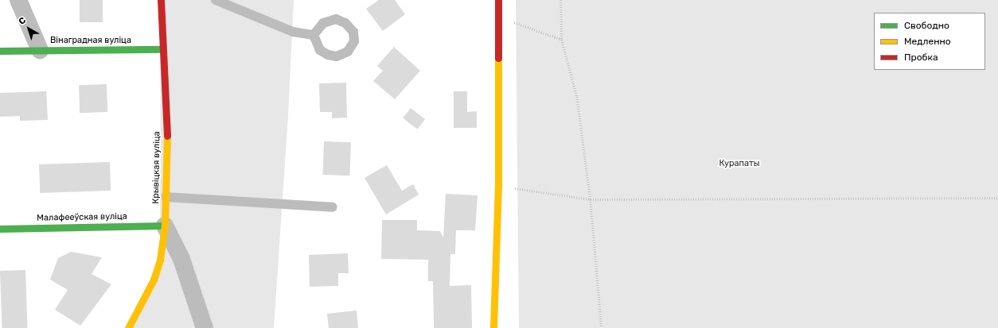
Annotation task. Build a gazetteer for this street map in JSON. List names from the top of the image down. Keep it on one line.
{"streets":{"street":["Вінаградная вуліца","Крывіцкая вуліца","Малафееўская вуліца"]},"crossings":[["Вінаградная вуліца","Крывіцкая вуліца"],["Крывіцкая вуліца","Малафееўская вуліца"]],"parks":["Курапаты"],"legend":["Свободно","Медленно","Пробка"],"north":"top left"}
